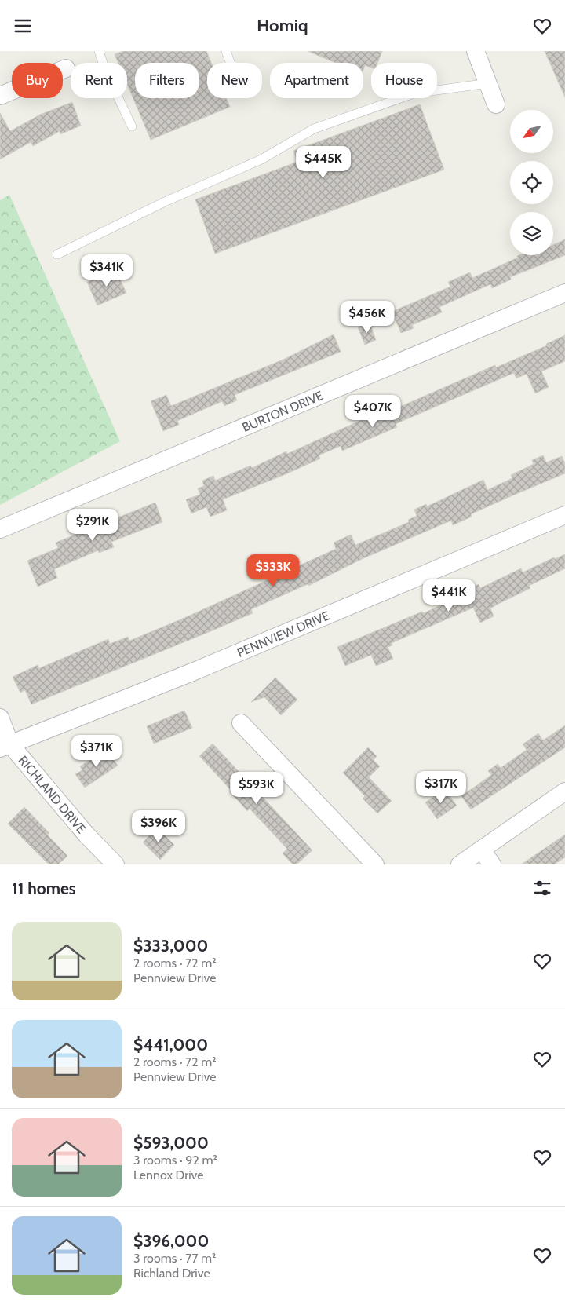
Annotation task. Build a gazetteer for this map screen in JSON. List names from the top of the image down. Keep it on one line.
{"streets":{"street":["BURTON DRIVE","PENNVIEW DRIVE","RICHLAND DRIVE"]},"crossings":[["PENNVIEW DRIVE","RICHLAND DRIVE"]],"north":"bottom left","page":{"header":"Homiq","chip":["Buy","Rent","Filters","New","Apartment","House"],"price":["$445K","$341K","$456K","$407K","$291K","$333K","$441K","$371K","$317K","$593K","$396K"],"heading":"11 homes","list":[{"name":"$333,000","note":"2 rooms · 72 m² · Pennview Drive"},{"name":"$441,000","note":"2 rooms · 72 m² · Pennview Drive"},{"name":"$593,000","note":"3 rooms · 92 m² · Lennox Drive"},{"name":"$396,000","note":"3 rooms · 77 m² · Richland Drive"}]}}
